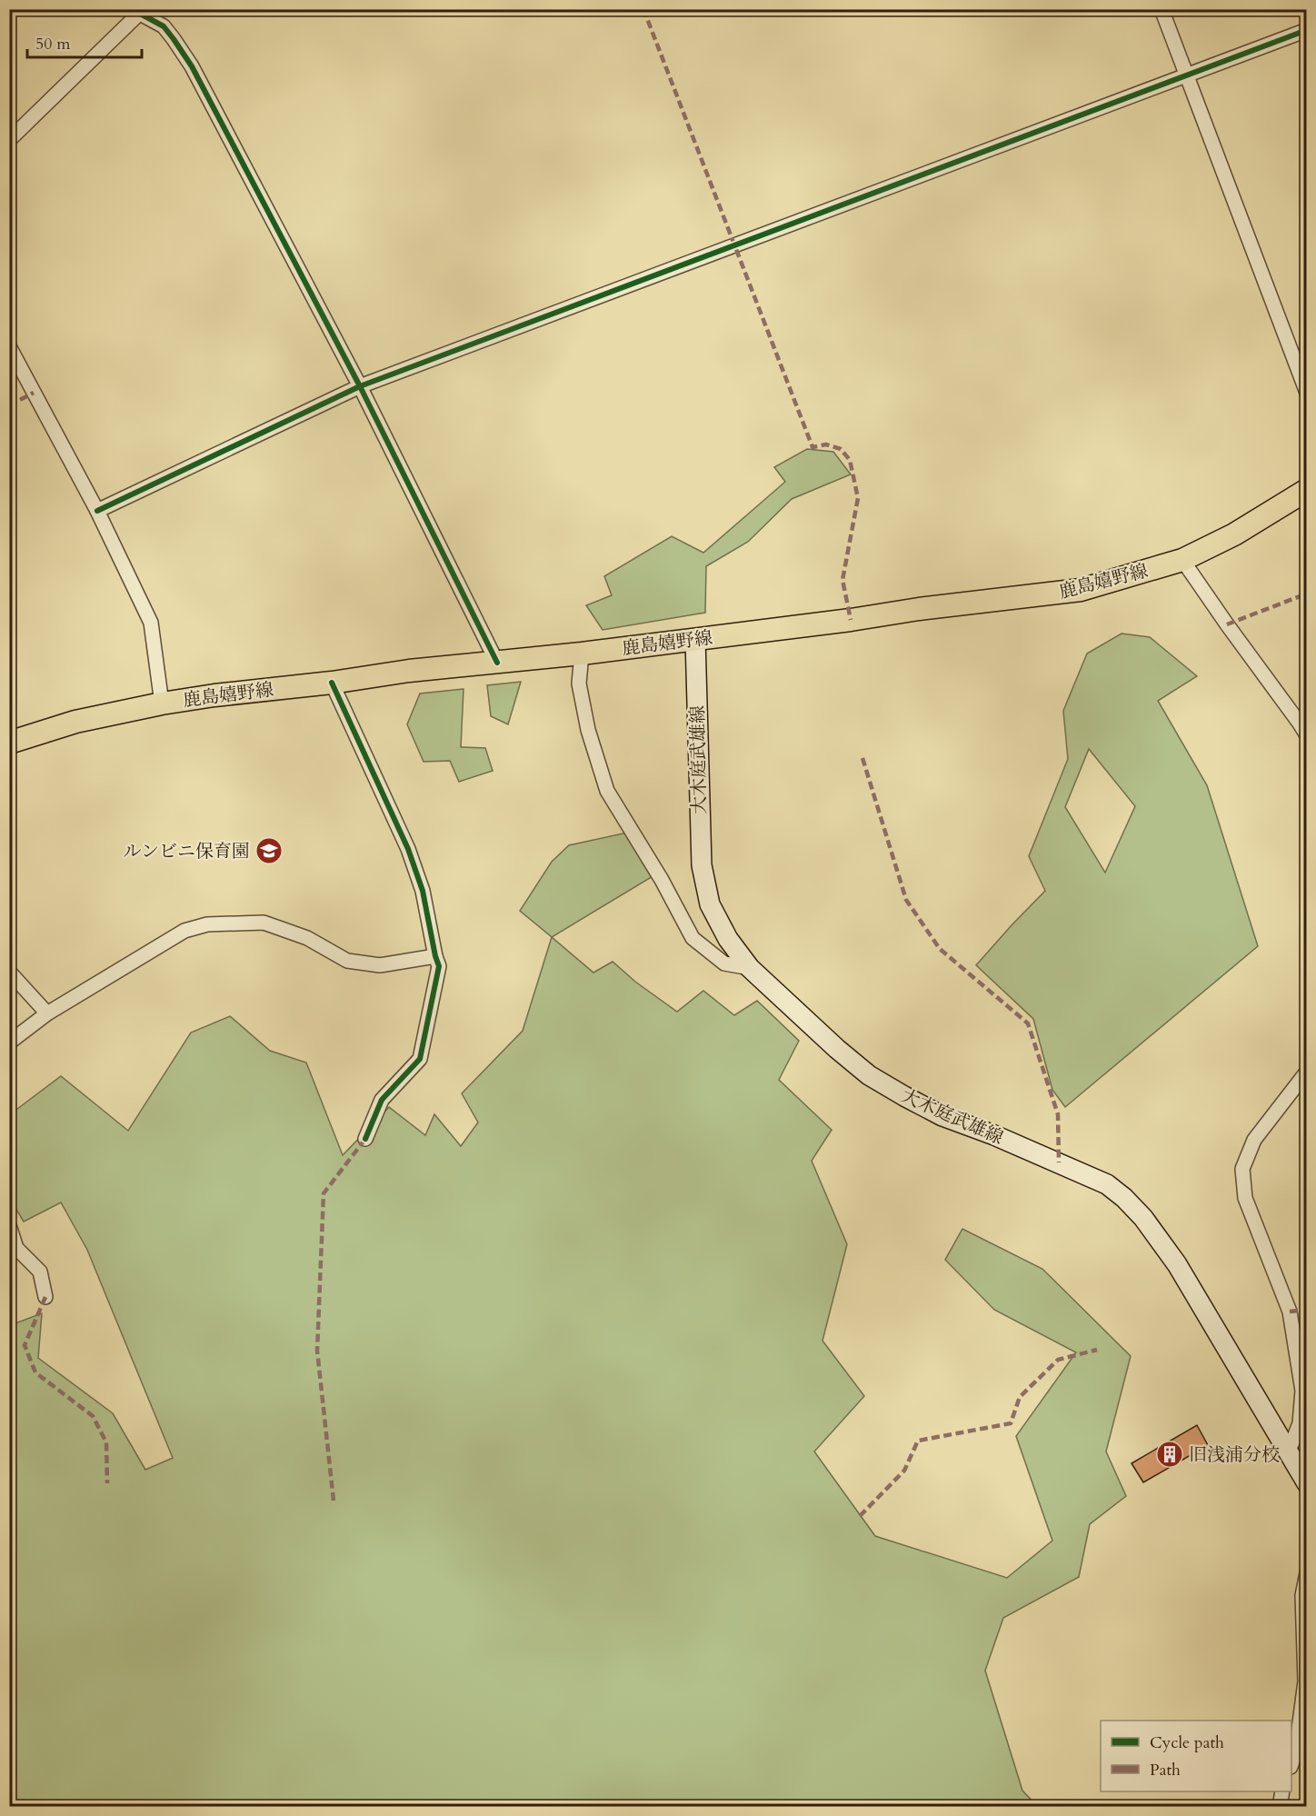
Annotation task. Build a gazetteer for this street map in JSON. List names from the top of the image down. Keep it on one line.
{"streets":{"main road":["鹿島嬉野線","大木庭武雄線"]},"crossings":[["鹿島嬉野線","大木庭武雄線"]],"places":{"school or university":["ルンビニ保育園"],"building":["旧浅浦分校"]},"legend":["Cycle path","Path"],"scale_bar":"50 m"}
